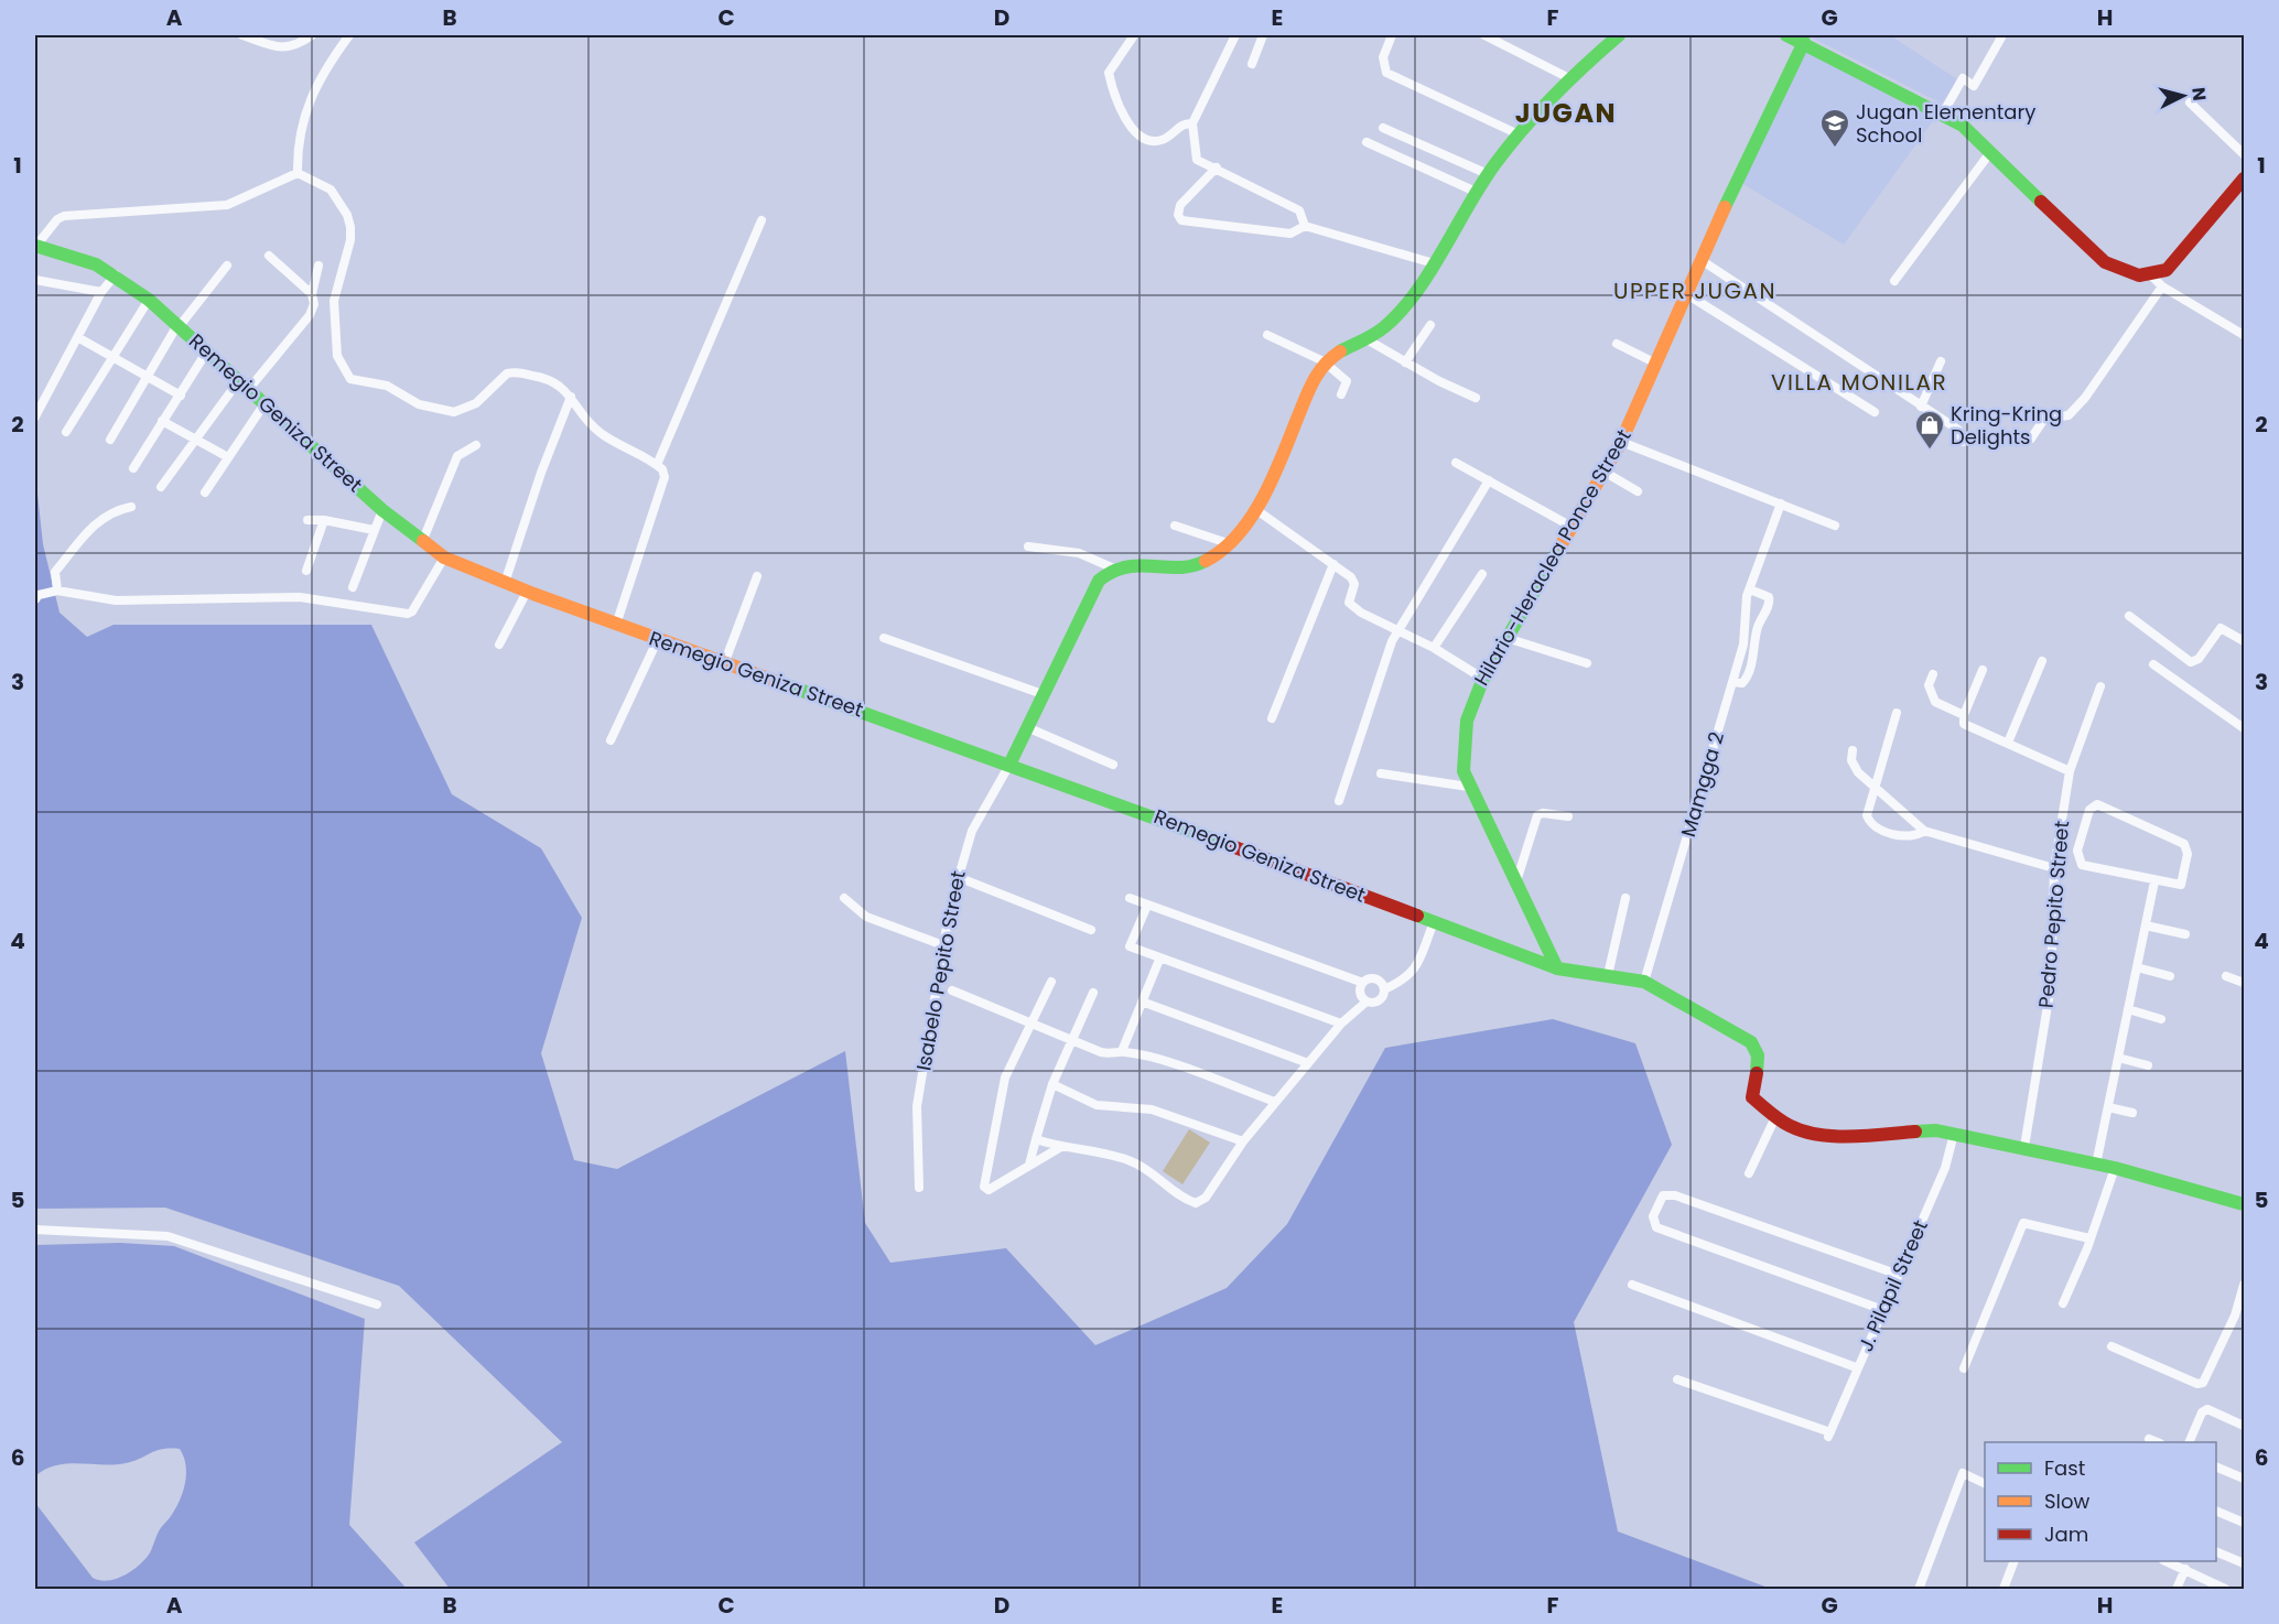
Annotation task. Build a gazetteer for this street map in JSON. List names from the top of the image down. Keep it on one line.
{"streets":{"street":["Remegio Geniza Street","Hilario-Heraclea Ponce Street","Mamgga 2","Pedro Pepito Street","Isabelo Pepito Street","J. Pilapil Street"]},"crossings":[["Remegio Geniza Street","Hilario-Heraclea Ponce Street"],["Remegio Geniza Street","Isabelo Pepito Street"]],"districts":["JUGAN","UPPER JUGAN","VILLA MONILAR"],"places":{"school or university":["Jugan Elementary School"],"shop":["Kring-Kring Delights"]},"legend":["Fast","Slow","Jam"],"north":"right","grid":{"columns":["A","B","C","D","E","F","G","H"],"rows":["1","2","3","4","5","6"]}}
